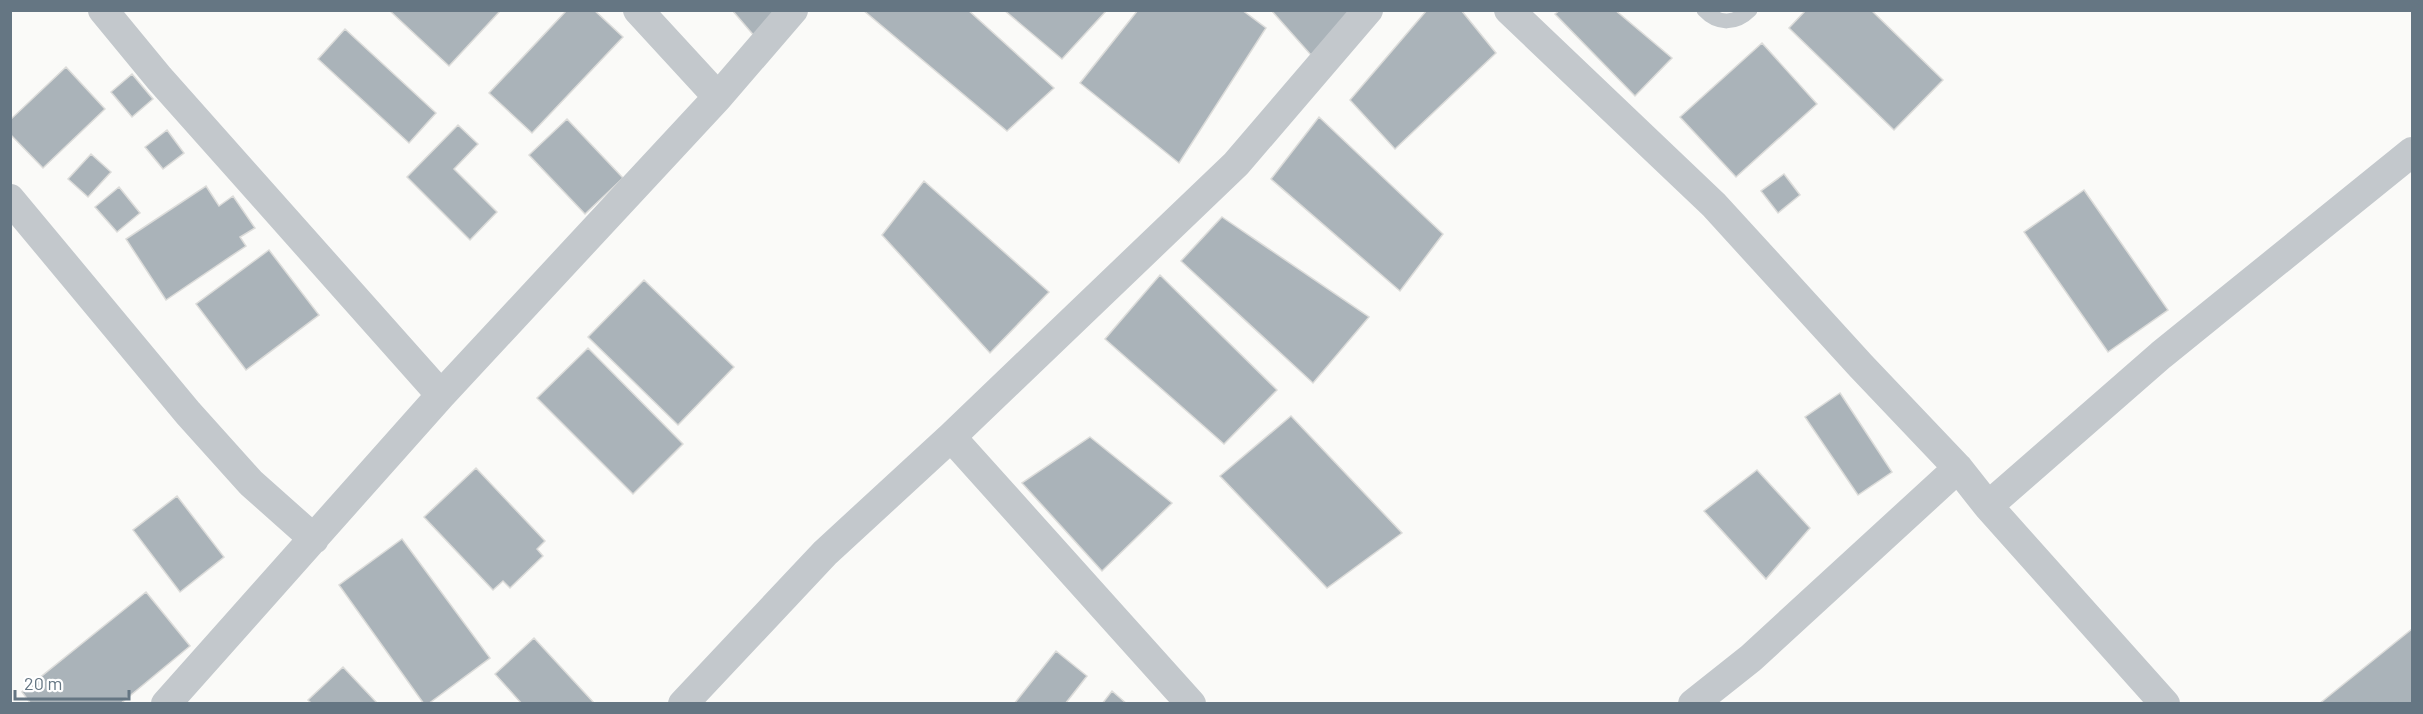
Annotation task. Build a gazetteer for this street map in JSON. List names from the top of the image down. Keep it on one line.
{"scale_bar":"20 m"}
